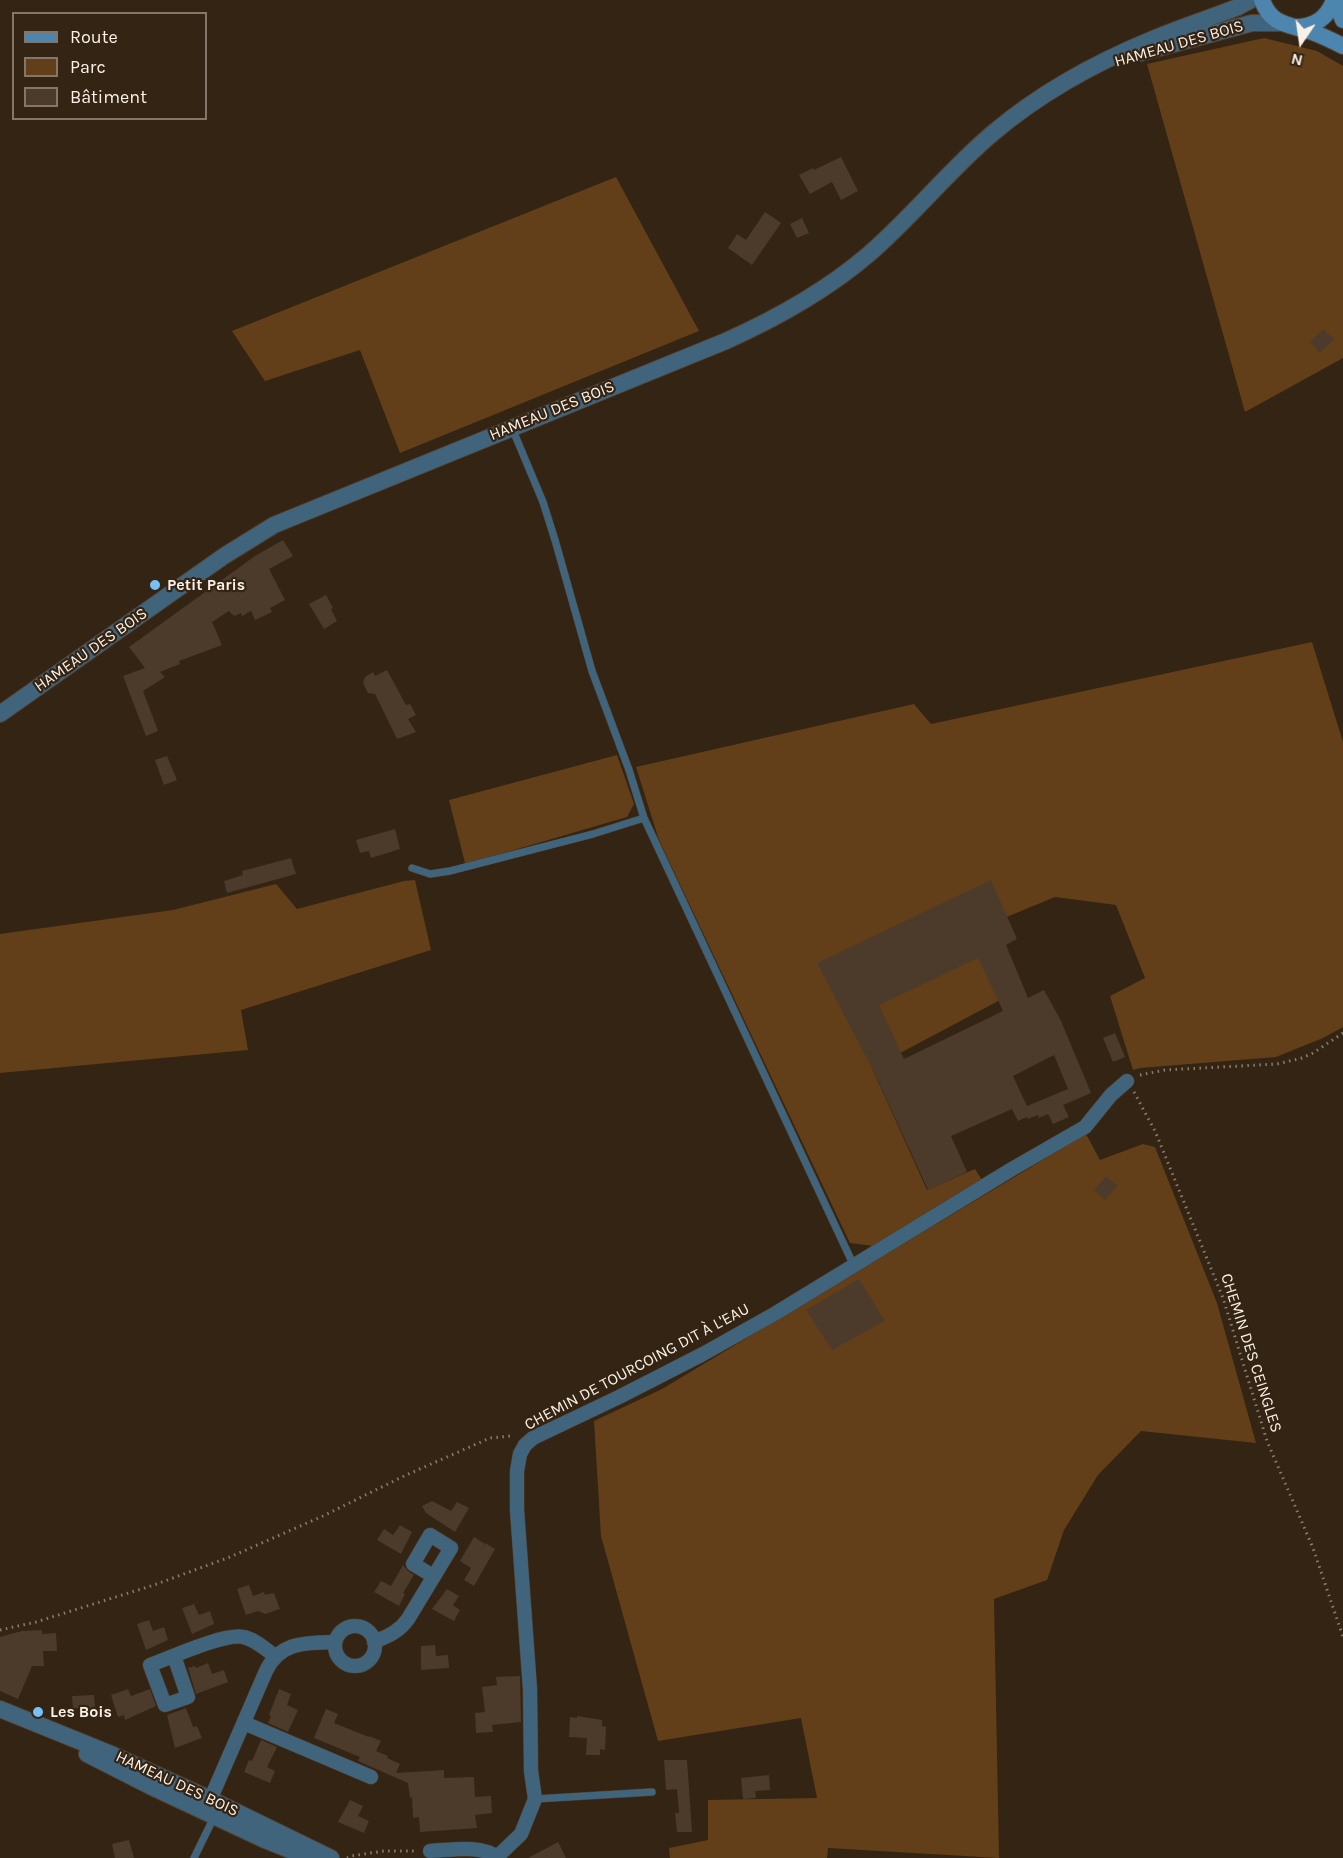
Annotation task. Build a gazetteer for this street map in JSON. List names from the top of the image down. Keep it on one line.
{"streets":{"street":["HAMEAU DES BOIS","CHEMIN DE TOURCOING DIT À L'EAU"],"path":["CHEMIN DES CEINGLES"]},"crossings":[["CHEMIN DES CEINGLES","CHEMIN DE TOURCOING DIT À L'EAU"]],"places":["Petit Paris","Les Bois"],"legend":["Route","Parc","Bâtiment"],"north":"bottom"}
